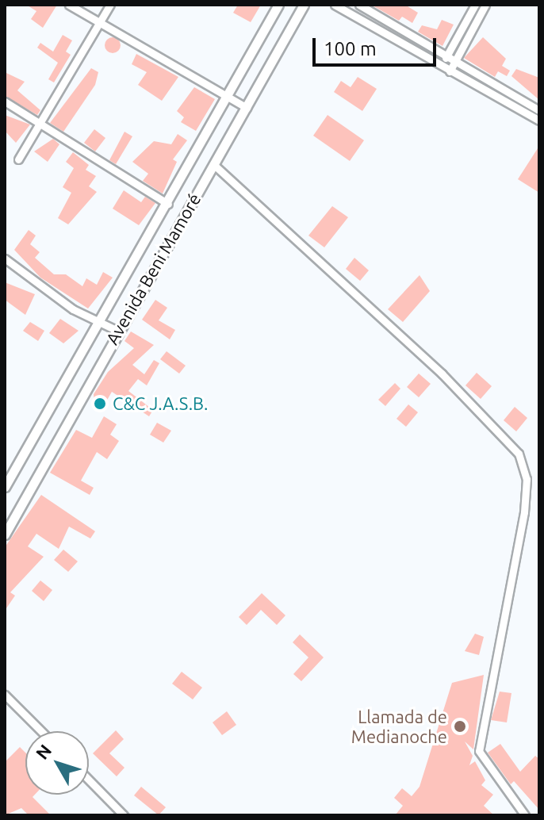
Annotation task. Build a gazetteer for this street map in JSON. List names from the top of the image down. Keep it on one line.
{"streets":{"street":["Avenida Beni Mamoré"]},"places":["C&C J.A.S.B.","Llamada de Medianoche"],"scale_bar":"100 m","north":"top left"}
